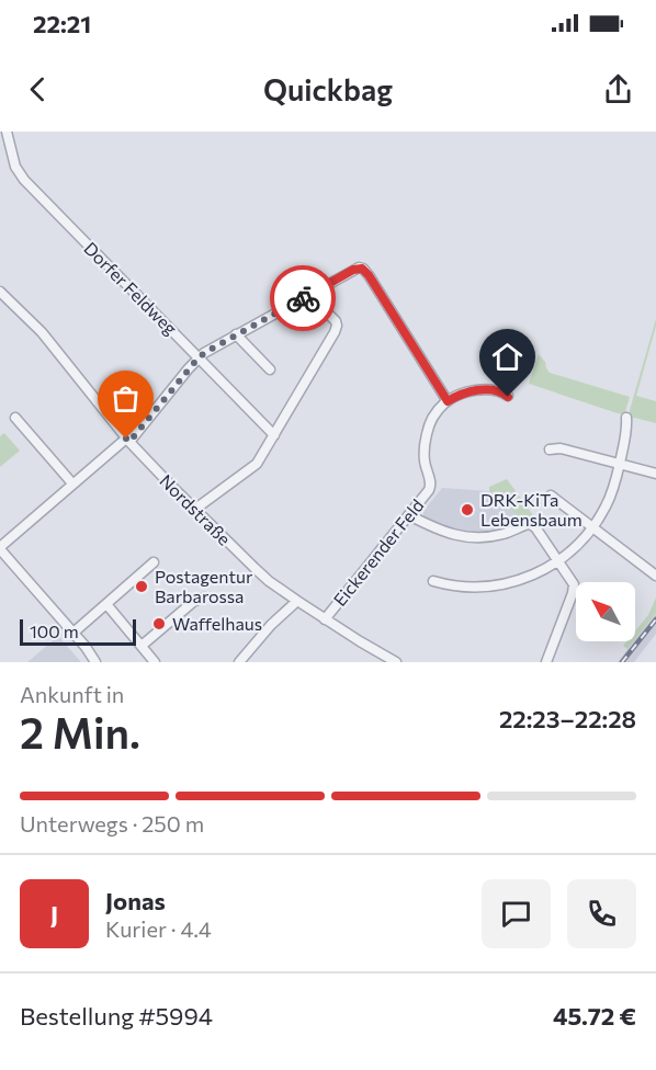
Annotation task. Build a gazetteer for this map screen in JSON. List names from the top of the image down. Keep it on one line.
{"streets":{"street":["Dorfer Feldweg","Nordstraße","Eickerender Feld"]},"crossings":[["Nordstraße","Eickerender Feld"]],"places":["DRK-KiTa Lebensbaum","Postagentur Barbarossa","Waffelhaus"],"scale_bar":"100 m","north":"top left","page":{"status":"22:21","header":"Quickbag","scale":"100 m","heading":["2 Min.","Ankunft in","22:23–22:28"],"panel":["Jonas","Kurier · 4.4","Bestellung #5994","45.72 €"],"bar":"Unterwegs · 250 m","round":"J"}}
